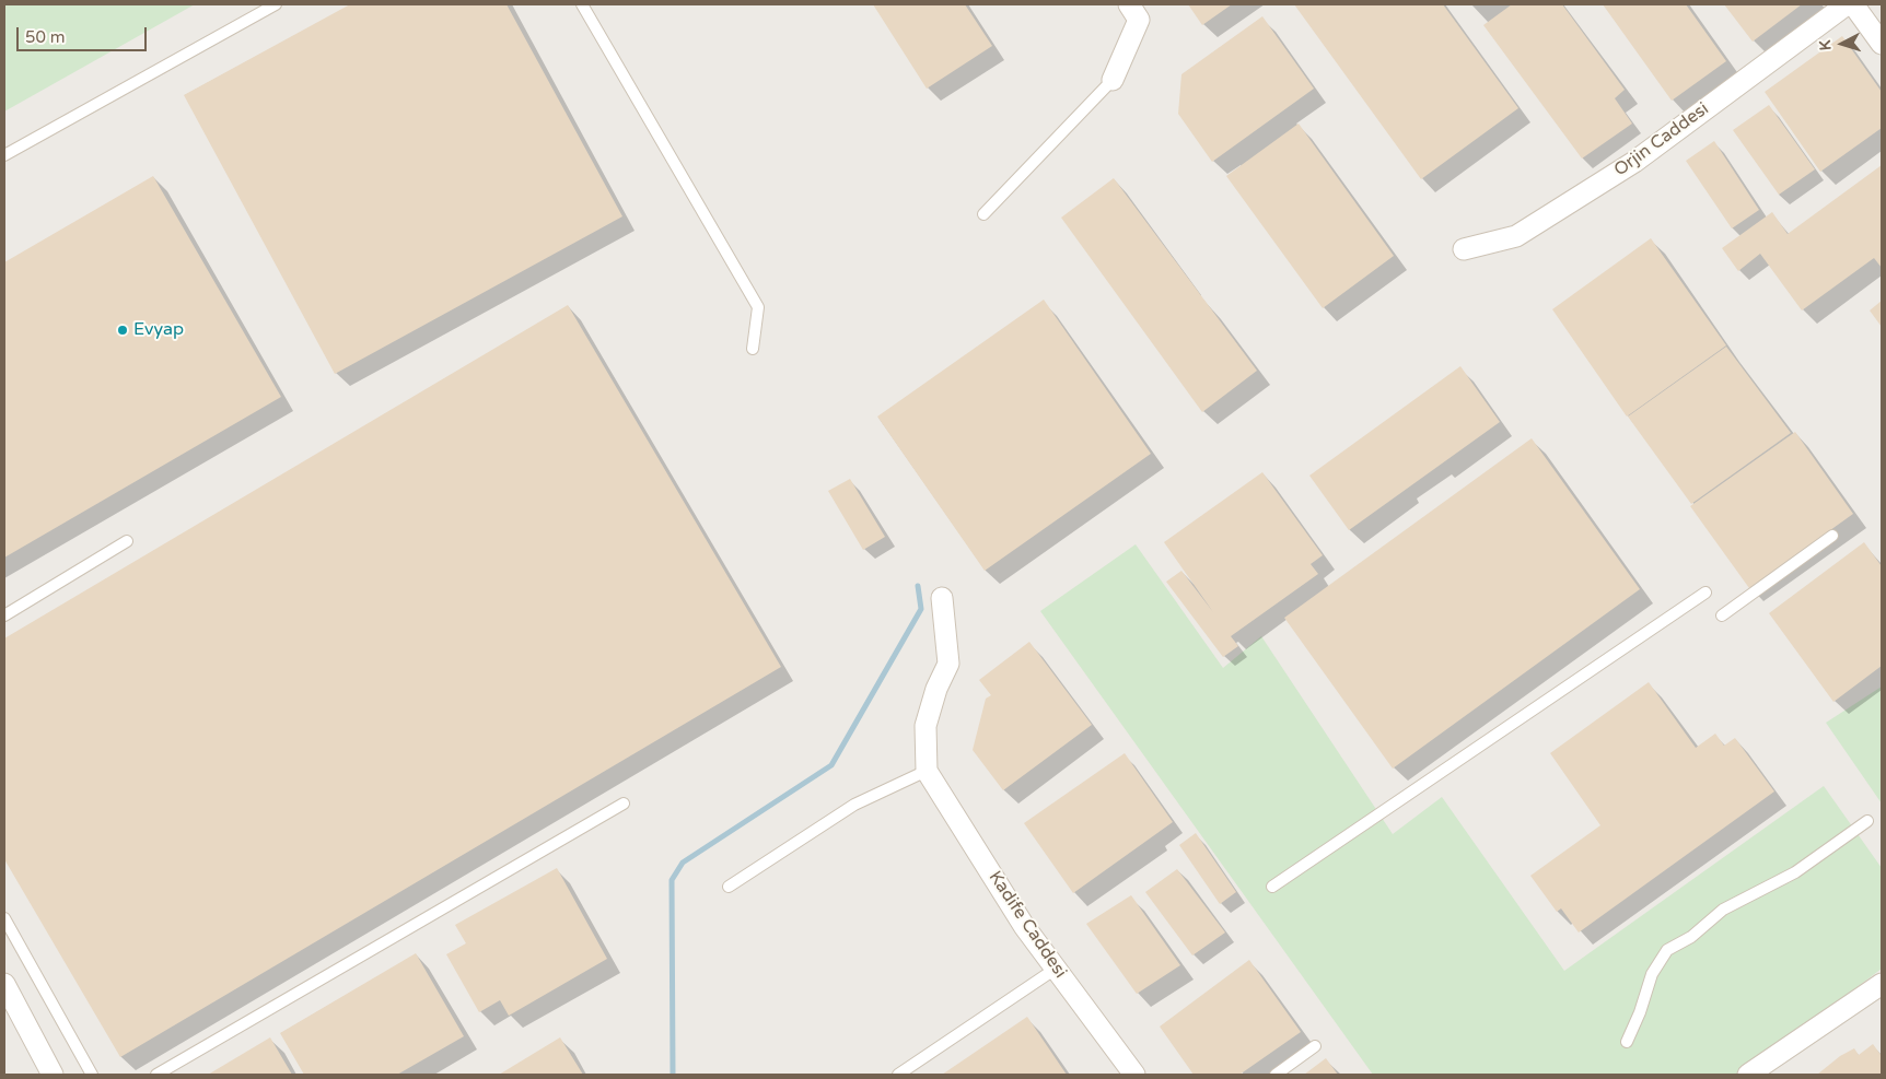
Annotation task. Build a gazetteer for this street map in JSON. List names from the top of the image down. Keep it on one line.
{"streets":{"street":["Orjin Caddesi","Kadife Caddesi"]},"places":["Evyap"],"scale_bar":"50 m","north":"left"}
